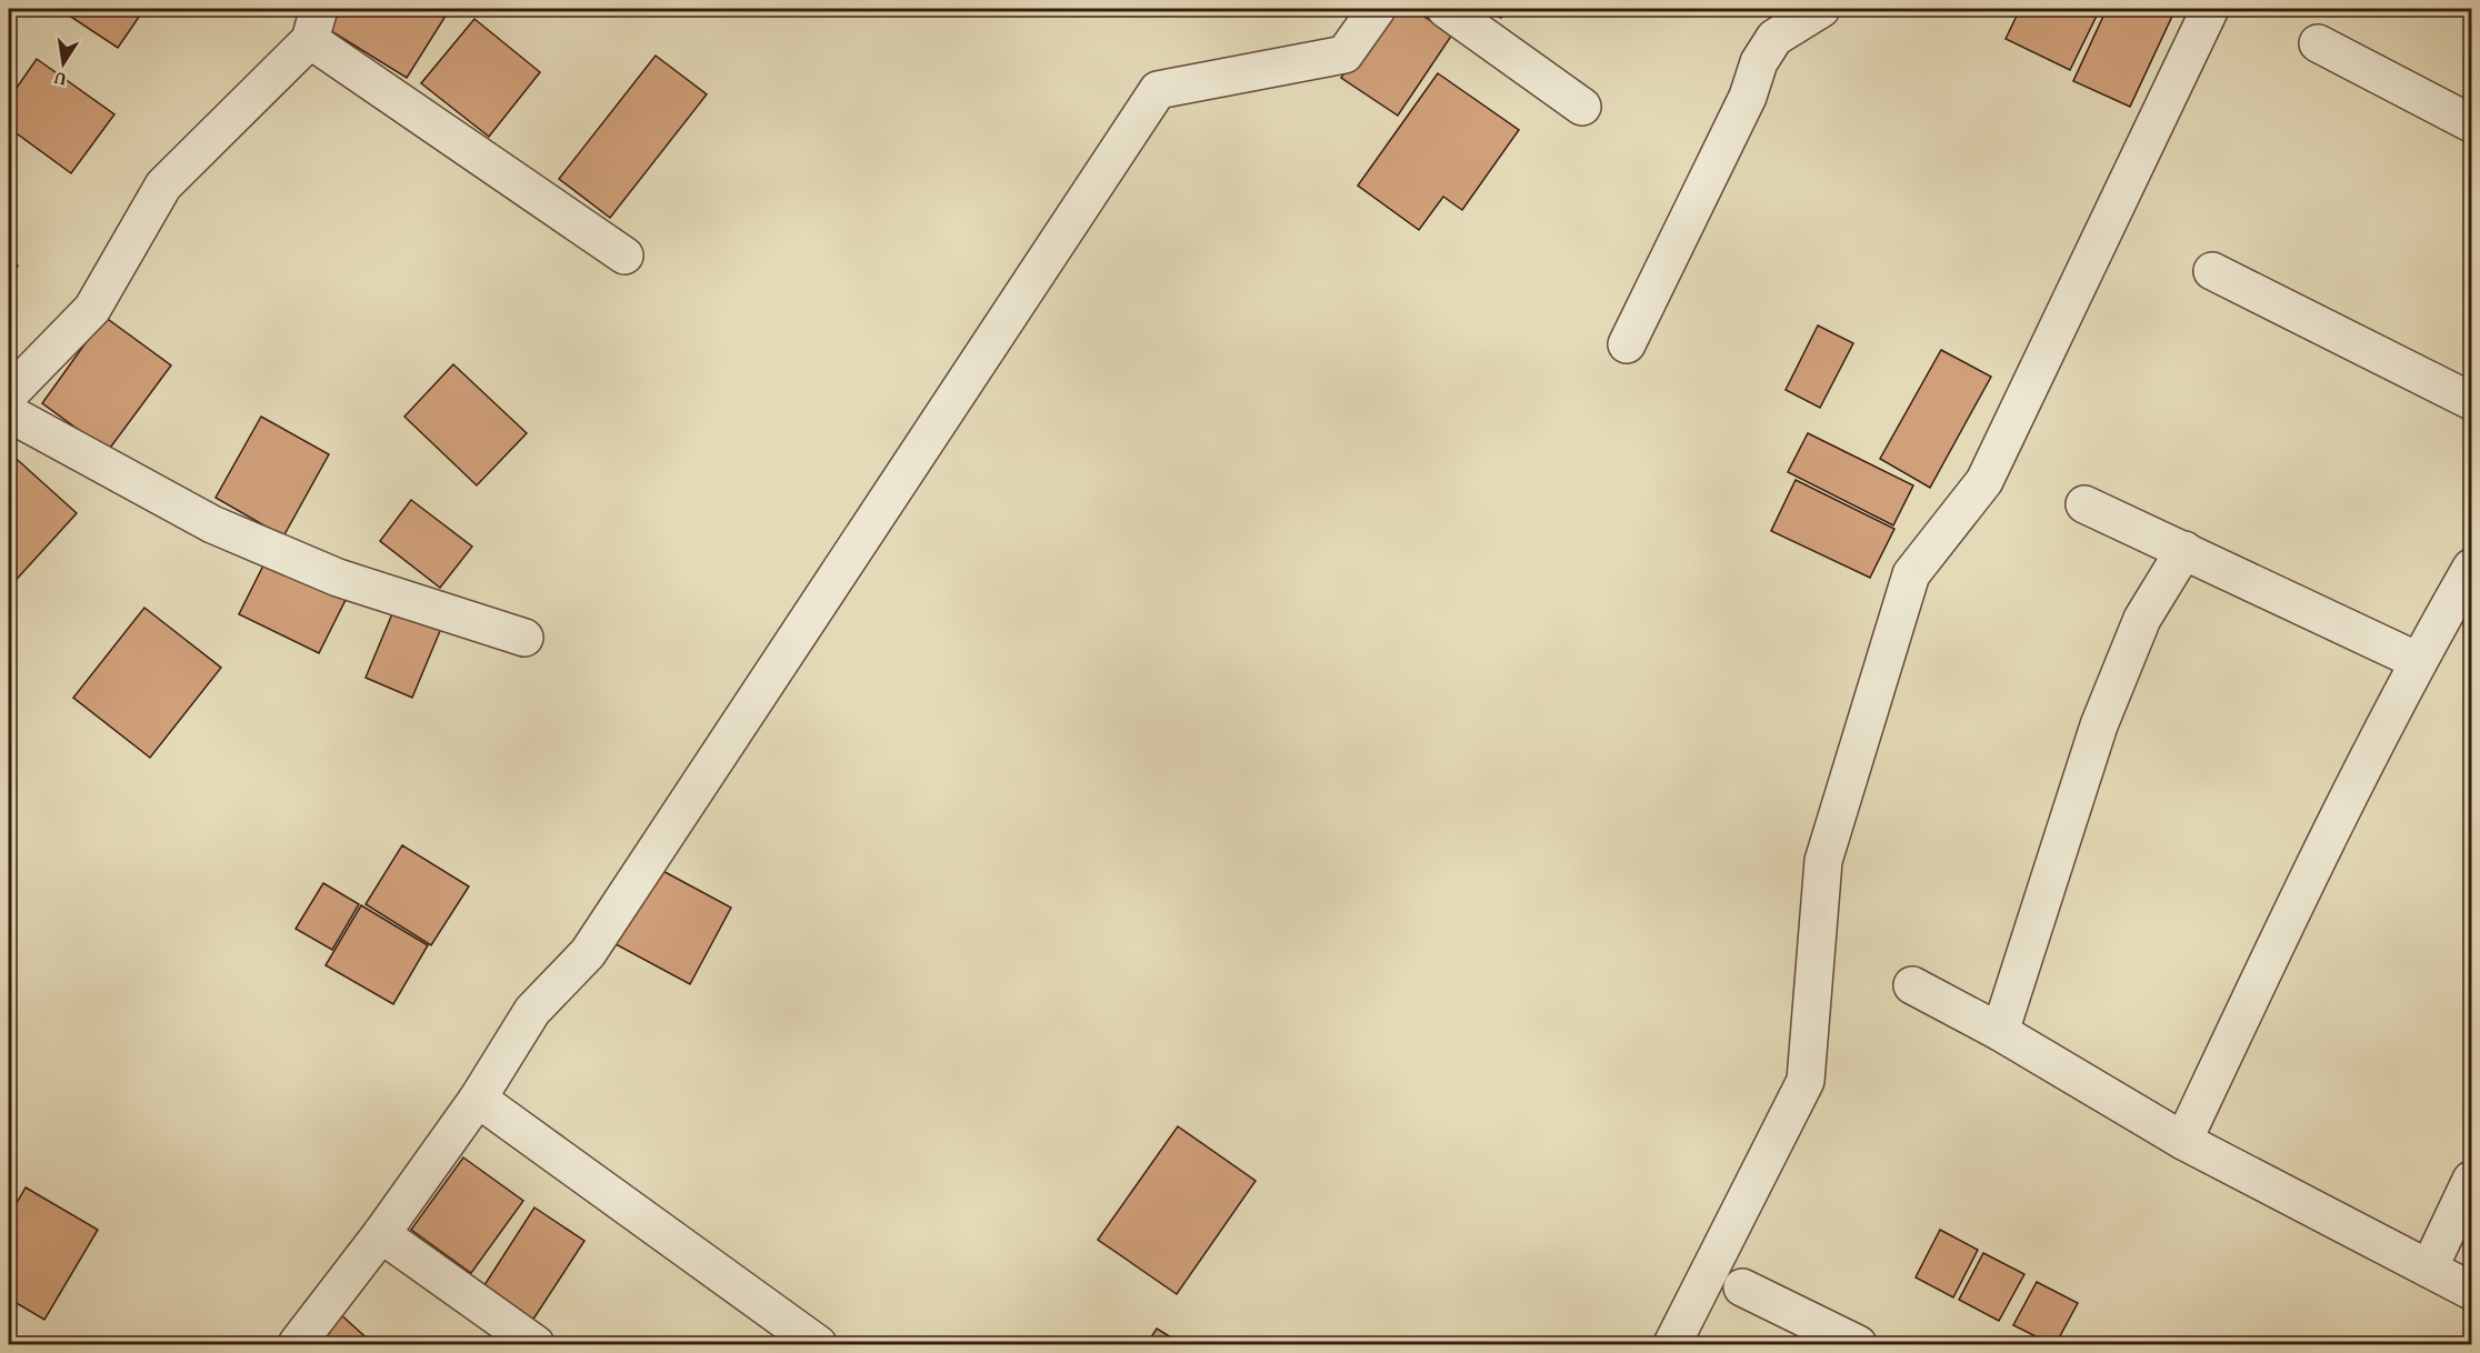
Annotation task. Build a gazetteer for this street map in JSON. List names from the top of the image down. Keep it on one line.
{"north":"bottom"}
